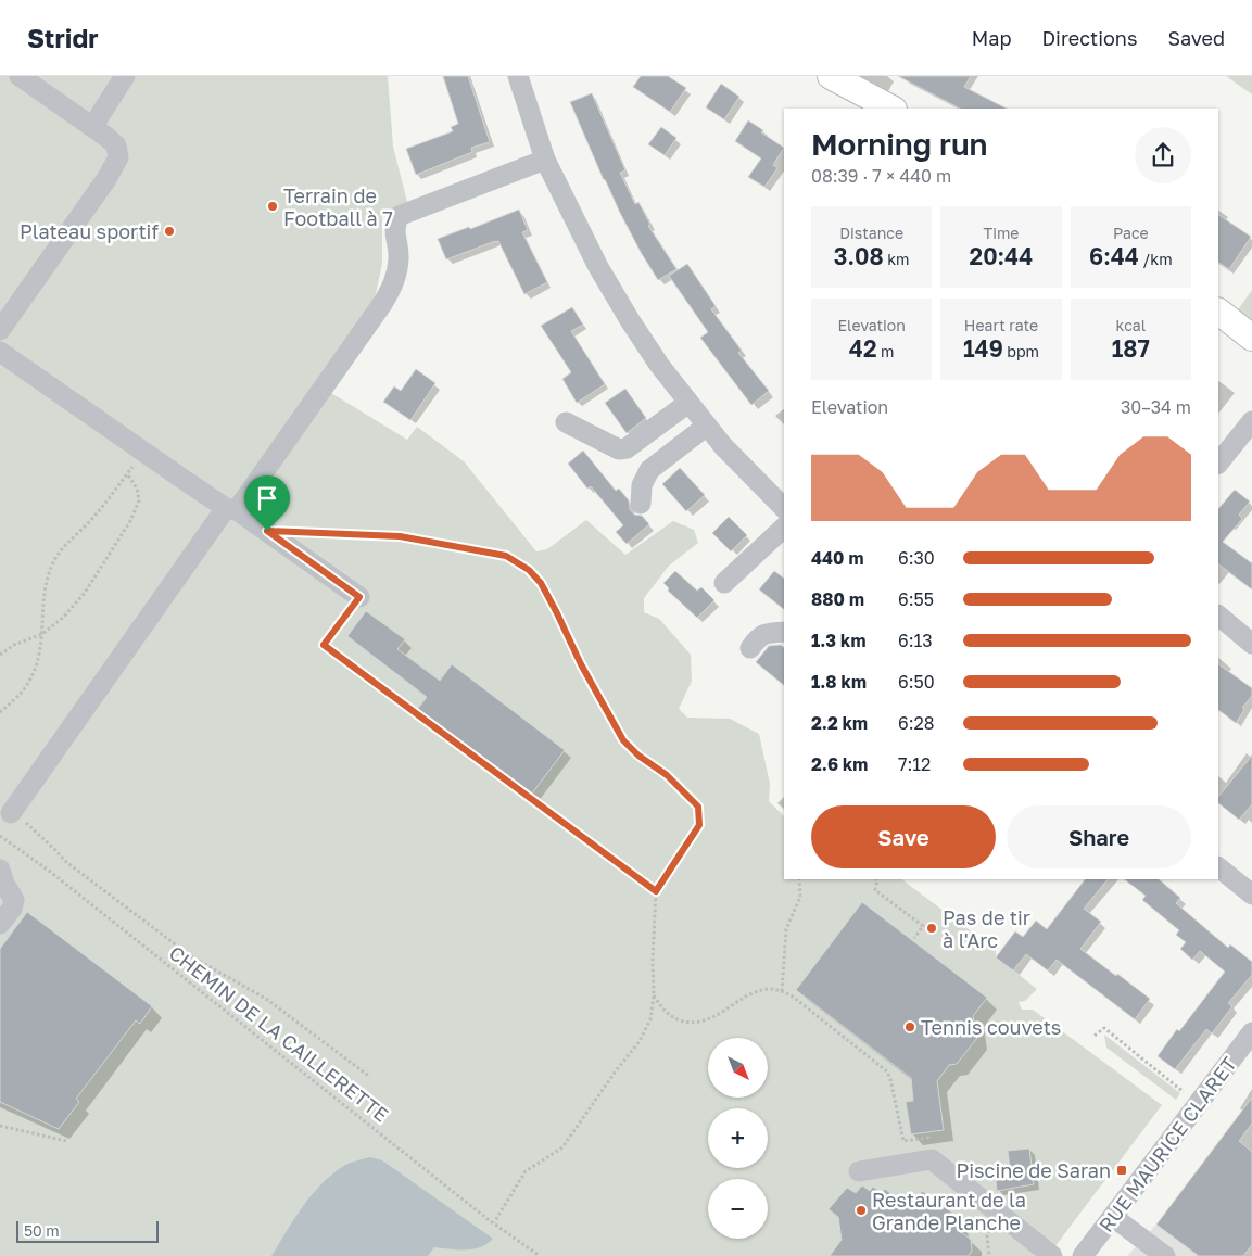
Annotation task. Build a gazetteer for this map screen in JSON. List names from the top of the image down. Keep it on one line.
{"streets":{"street":["RUE MAURICE CLARET"],"path":["CHEMIN DE LA CAILLERETTE"]},"places":{"other":["Terrain de Football à 7","Plateau sportif","Pas de tir à l'Arc","Tennis couvets","Restaurant de la Grande Planche"],"transit":["Piscine de Saran"]},"scale_bar":"50 m","north":"bottom right","page":{"header":"Stridr","nav":["Map","Directions","Saved"],"heading":["Morning run","08:39 · 7 × 440 m"],"stats":[["Distance","3.08 km"],["Time","20:44"],["Pace","6:44 /km"],["Elevation","42 m"],["Heart rate","149 bpm"],["kcal","187"]],"chart":["Elevation","30–34 m"],"list":[{"name":"440 m","note":"6:30"},{"name":"880 m","note":"6:55"},{"name":"1.3 km","note":"6:13"},{"name":"1.8 km","note":"6:50"},{"name":"2.2 km","note":"6:28"},{"name":"2.6 km","note":"7:12"}],"buttons":["Save","Share"],"map_buttons":["+","−"],"scale":"50 m"}}
